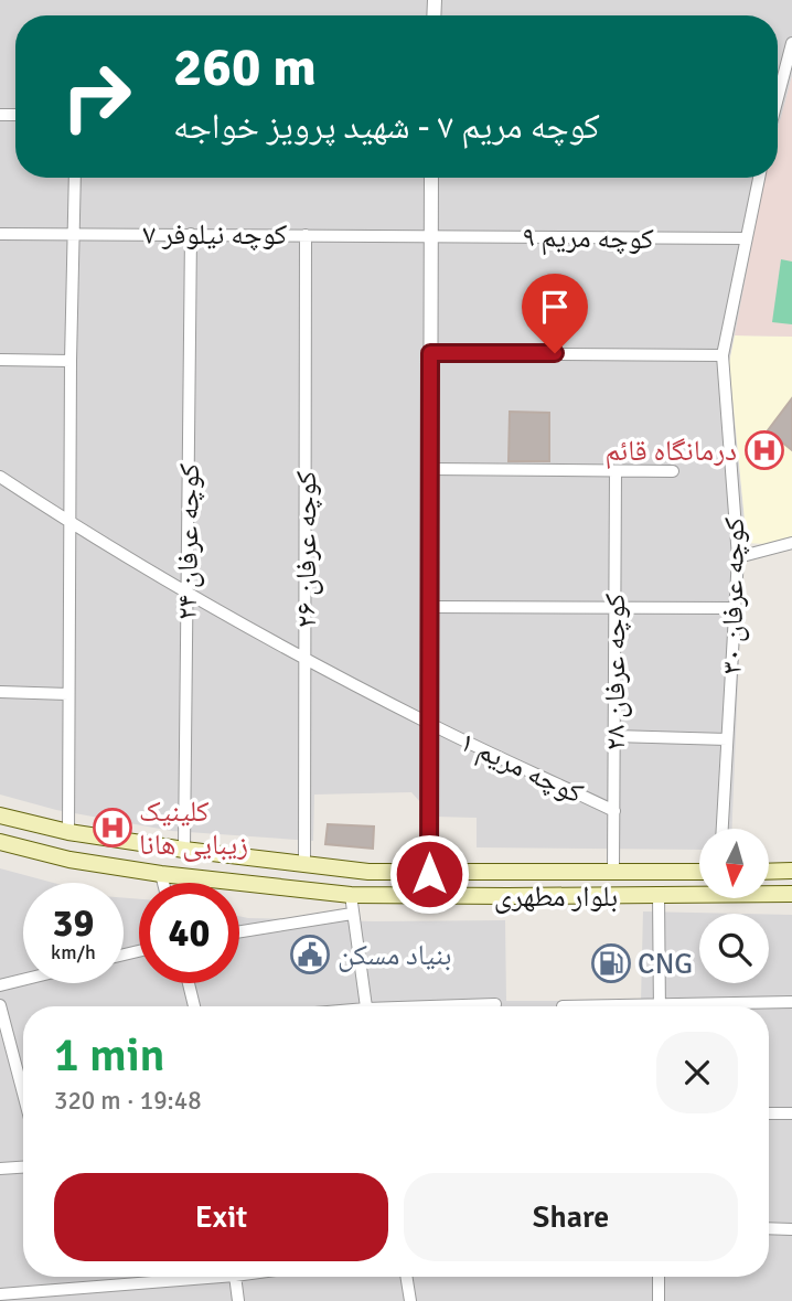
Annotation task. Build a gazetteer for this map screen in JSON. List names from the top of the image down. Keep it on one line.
{"streets":{"main road":["بلوار مطهری"],"street":["کوچه نیلوفر ۷","کوچه مریم ۹","کوچه عرفان ۲۴","کوچه عرفان ۲۶","کوچه عرفان ۳۰","کوچه عرفان ۲۸","کوچه مریم ۱"]},"crossings":[["کوچه نیلوفر ۷","کوچه مریم ۹"],["کوچه نیلوفر ۷","کوچه عرفان ۲۴"],["کوچه نیلوفر ۷","کوچه عرفان ۲۶"],["کوچه مریم ۹","کوچه عرفان ۳۰"],["کوچه عرفان ۲۴","کوچه مریم ۱"],["کوچه عرفان ۲۴","بلوار مطهری"],["کوچه عرفان ۲۶","کوچه مریم ۱"],["کوچه عرفان ۲۶","بلوار مطهری"],["کوچه عرفان ۲۸","کوچه مریم ۱"],["کوچه عرفان ۲۸","بلوار مطهری"]],"places":{"hospital":["درمانگاه قائم","کلینیک زیبایی هانا"],"public building":["بنیاد مسکن"],"fuel station":["CNG"]},"north":"bottom","page":{"turn":["260 m","کوچه مریم ۷ - شهید پرویز خواجه"],"speed":"39 km/h","limit":"40","heading":["1 min","320 m · 19:48"],"buttons":["Exit","Share"]}}
